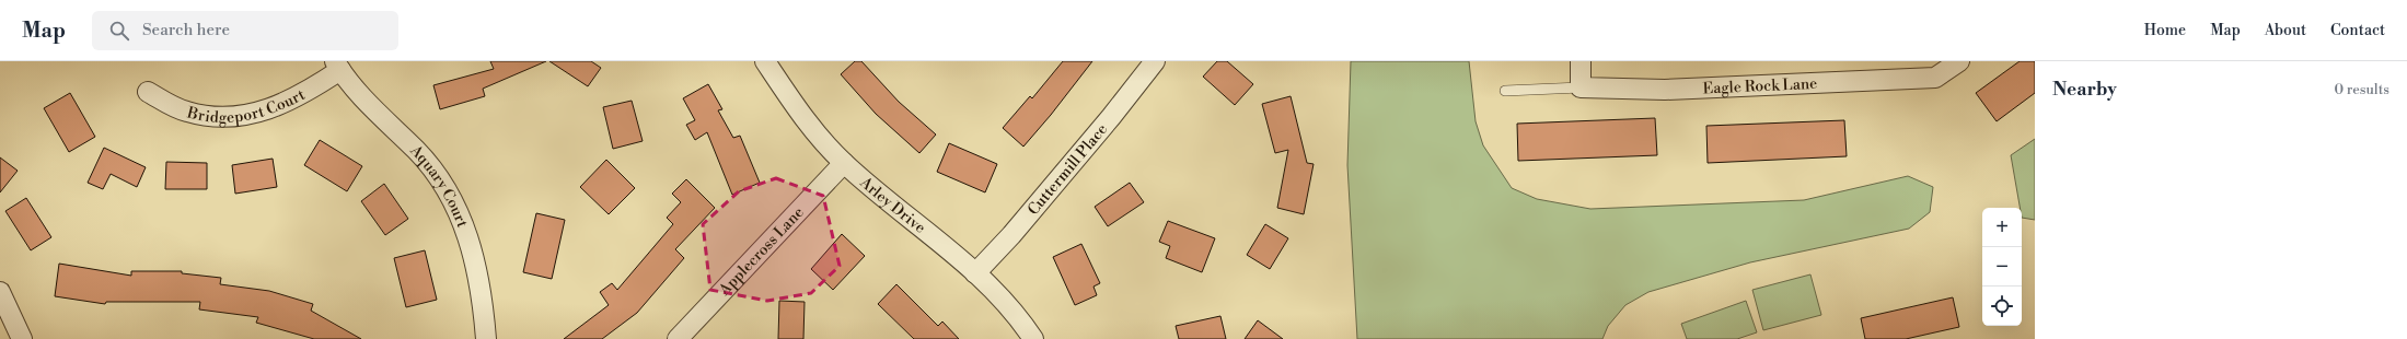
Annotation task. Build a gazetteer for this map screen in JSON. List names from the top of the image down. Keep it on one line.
{"streets":{"street":["Eagle Rock Lane","Bridgeport Court","Cuttermill Place","Aquary Court","Arley Drive","Applecross Lane"]},"crossings":[["Bridgeport Court","Aquary Court"],["Cuttermill Place","Arley Drive"],["Arley Drive","Applecross Lane"]],"page":{"header":"Map","search":"Search here","nav":["Home","Map","About","Contact"],"heading":["Nearby","0 results"],"map_buttons":["+","−"]}}
